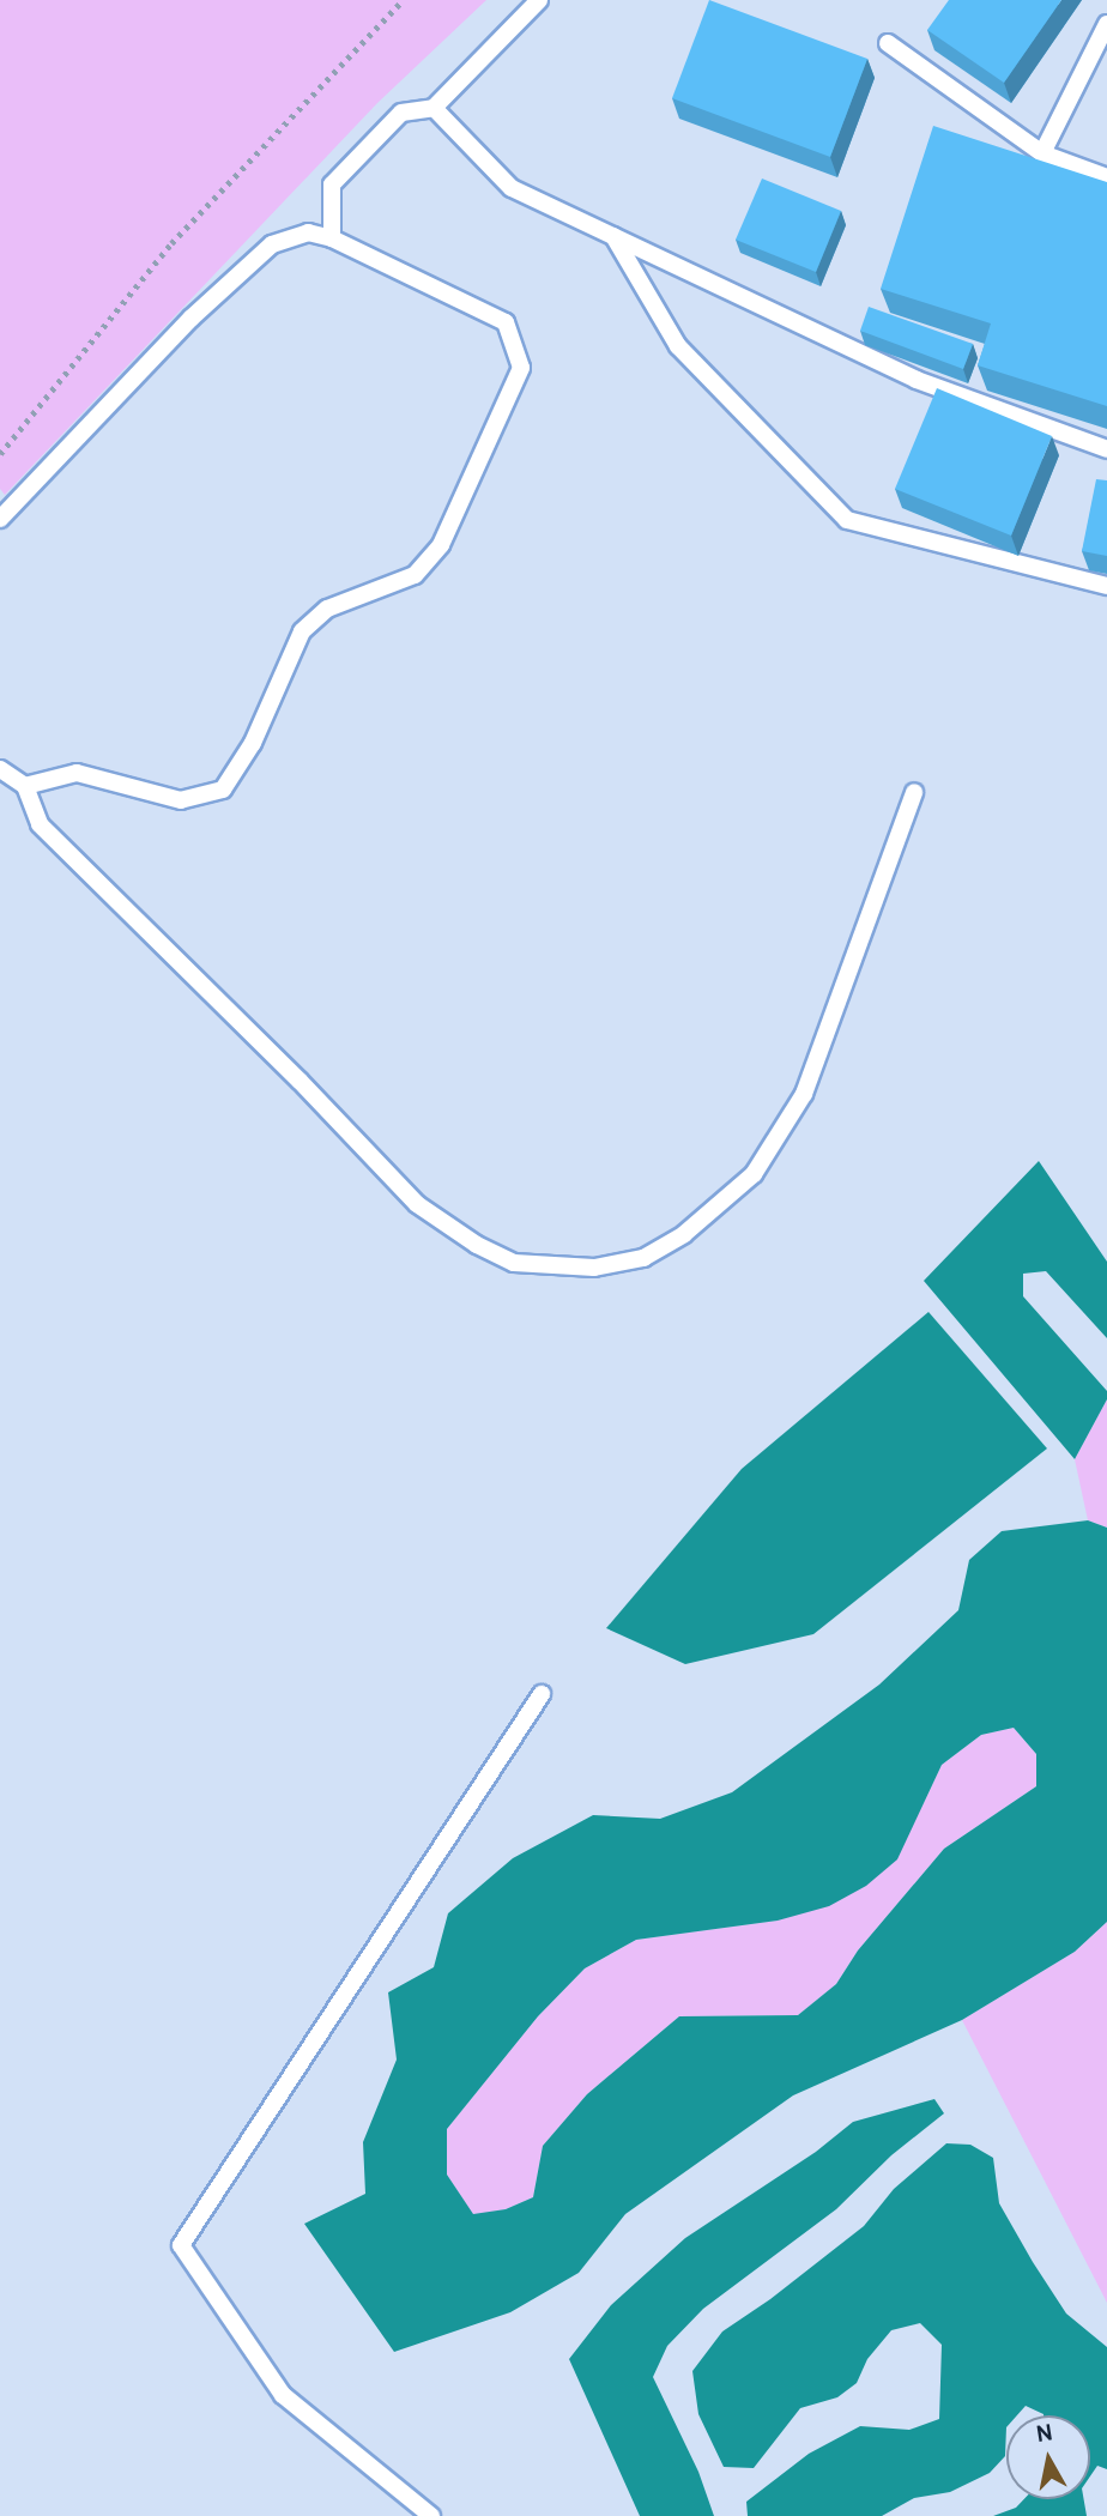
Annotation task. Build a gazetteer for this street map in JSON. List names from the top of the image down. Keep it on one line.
{"north":"top"}
